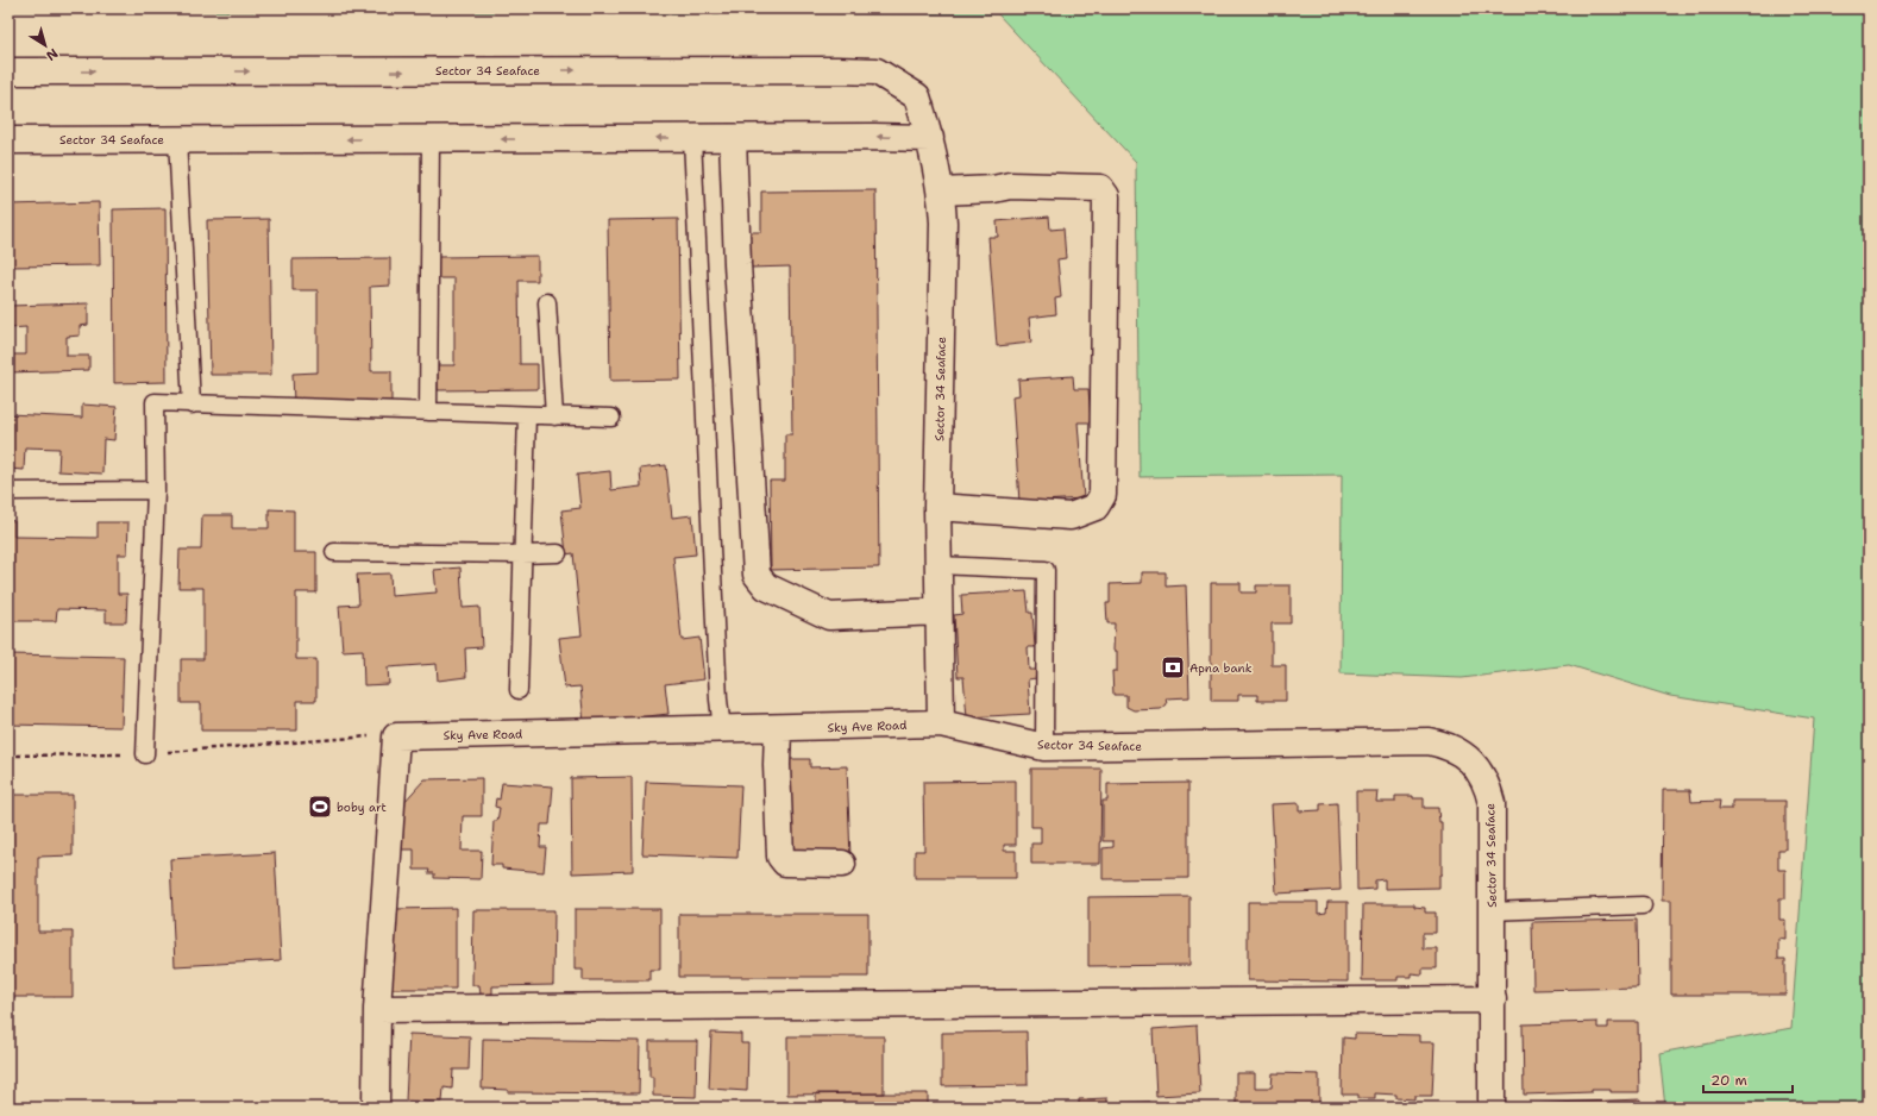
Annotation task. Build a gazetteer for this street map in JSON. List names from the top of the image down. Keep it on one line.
{"streets":{"street":["Sector 34 Seaface","Sky Ave Road"]},"crossings":[["Sector 34 Seaface","Sky Ave Road"]],"places":{"bank":["Apna bank"],"sports":["boby art"]},"scale_bar":"20 m","north":"bottom right"}
